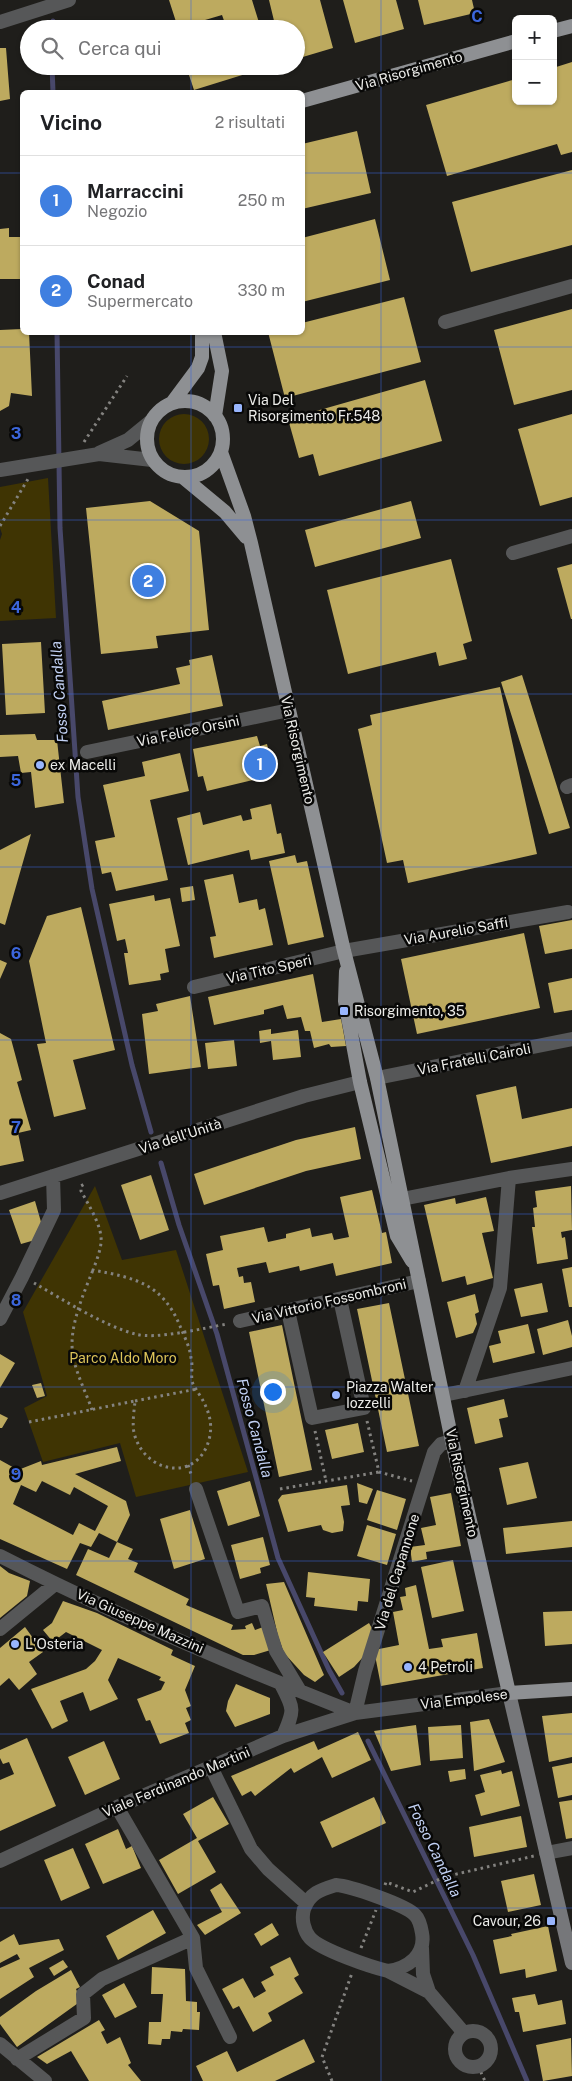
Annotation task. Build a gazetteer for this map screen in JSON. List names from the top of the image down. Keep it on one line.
{"streets":{"main road":["Via Risorgimento","Via Empolese"],"street":["Via Felice Orsini","Via Aurelio Saffi","Via Tito Speri","Via Fratelli Cairoli","Via dell'Unità","Via Vittorio Fossombroni","Via del Capannone","Via Giuseppe Mazzini","Viale Ferdinando Martini"]},"crossings":[["Via Risorgimento","Via Felice Orsini"],["Via Risorgimento","Via Aurelio Saffi"],["Via Risorgimento","Via Tito Speri"],["Via Risorgimento","Via Fratelli Cairoli"],["Via Risorgimento","Via dell'Unità"],["Via Risorgimento","Via Vittorio Fossombroni"],["Via Risorgimento","Via del Capannone"],["Via Risorgimento","Via Empolese"],["Via Aurelio Saffi","Via Tito Speri"],["Via del Capannone","Via Giuseppe Mazzini"],["Via del Capannone","Via Empolese"],["Via del Capannone","Viale Ferdinando Martini"],["Via Giuseppe Mazzini","Via Empolese"],["Via Giuseppe Mazzini","Viale Ferdinando Martini"],["Via Empolese","Viale Ferdinando Martini"]],"water":["Fosso Candalla"],"parks":["Parco Aldo Moro"],"places":{"transit":["Via Del Risorgimento Fr.548","Risorgimento, 35","Cavour, 26"],"other":["ex Macelli","Piazza Walter Iozzelli","L'Osteria","4 Petroli"]},"page":{"map_buttons":["+","−"],"search":"Cerca qui","heading":["Vicino","2 risultati"],"list":[{"mark":"1","name":"Marraccini","note":"Negozio","value":"250 m"},{"mark":"2","name":"Conad","note":"Supermercato","value":"330 m"}],"pins":["2","1"]},"grid":{"columns":["C"],"rows":["3","4","5","6","7","8","9"]}}
